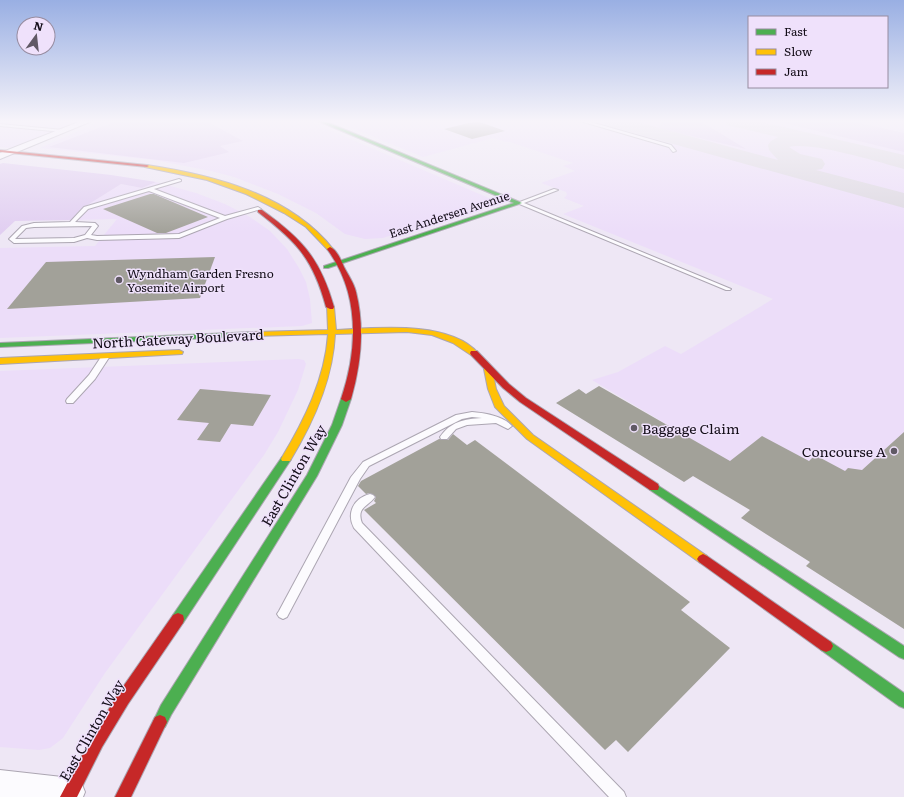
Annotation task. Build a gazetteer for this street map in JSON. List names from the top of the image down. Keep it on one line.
{"streets":{"main road":["East Andersen Avenue","North Gateway Boulevard","East Clinton Way"]},"crossings":[["East Andersen Avenue","East Clinton Way"],["North Gateway Boulevard","East Clinton Way"]],"places":["Wyndham Garden Fresno Yosemite Airport","Baggage Claim","Concourse A"],"legend":["Fast","Slow","Jam"],"north":"top"}
